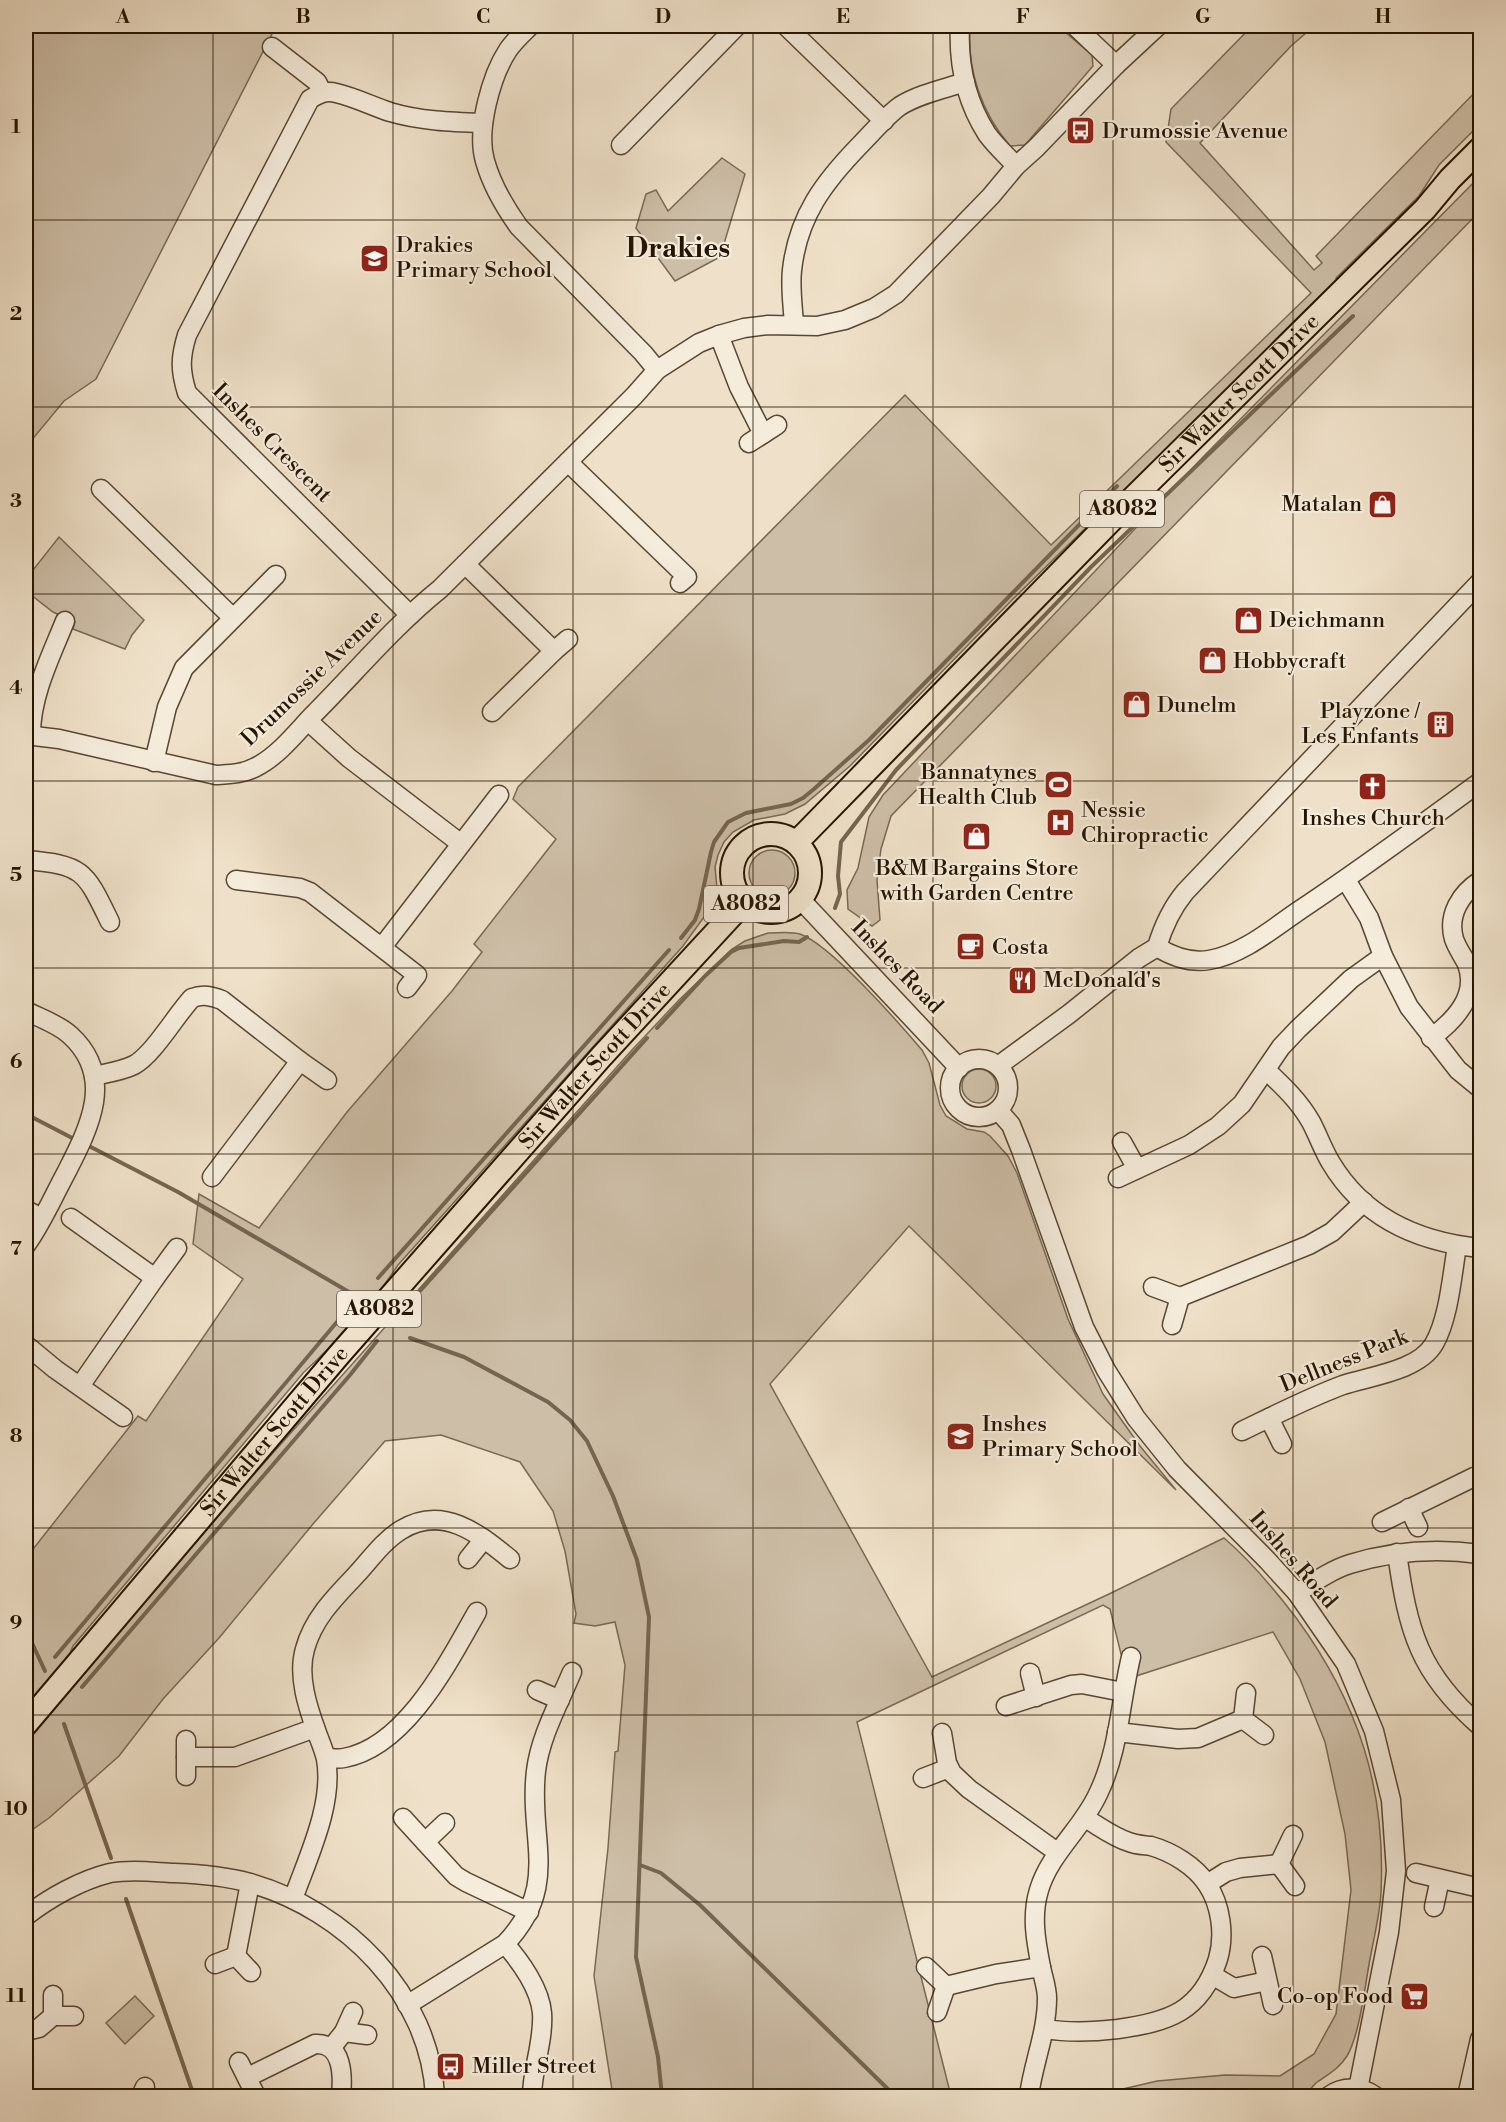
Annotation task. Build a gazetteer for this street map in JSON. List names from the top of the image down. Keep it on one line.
{"streets":{"main road":["Sir Walter Scott Drive","A8082"],"street":["Inshes Crescent","Drumossie Avenue","Inshes Road","Dellness Park"]},"crossings":[["Sir Walter Scott Drive","A8082"],["Sir Walter Scott Drive","Inshes Road"],["Inshes Crescent","Drumossie Avenue"],["A8082","Inshes Road"]],"districts":["Drakies"],"places":{"bus stop":["Drumossie Avenue","Miller Street"],"school or university":["Drakies Primary School","Inshes Primary School"],"shop":["Matalan","Deichmann","Hobbycraft","Dunelm","B&M Bargains Store with Garden Centre"],"building":["Playzone / Les Enfants"],"sports":["Bannatynes Health Club"],"church":["Inshes Church"],"hospital":["Nessie Chiropractic"],"cafe":["Costa"],"restaurant":["McDonald's"],"supermarket":["Co-op Food"]},"grid":{"columns":["A","B","C","D","E","F","G","H"],"rows":["1","2","3","4","5","6","7","8","9","10","11"]}}
